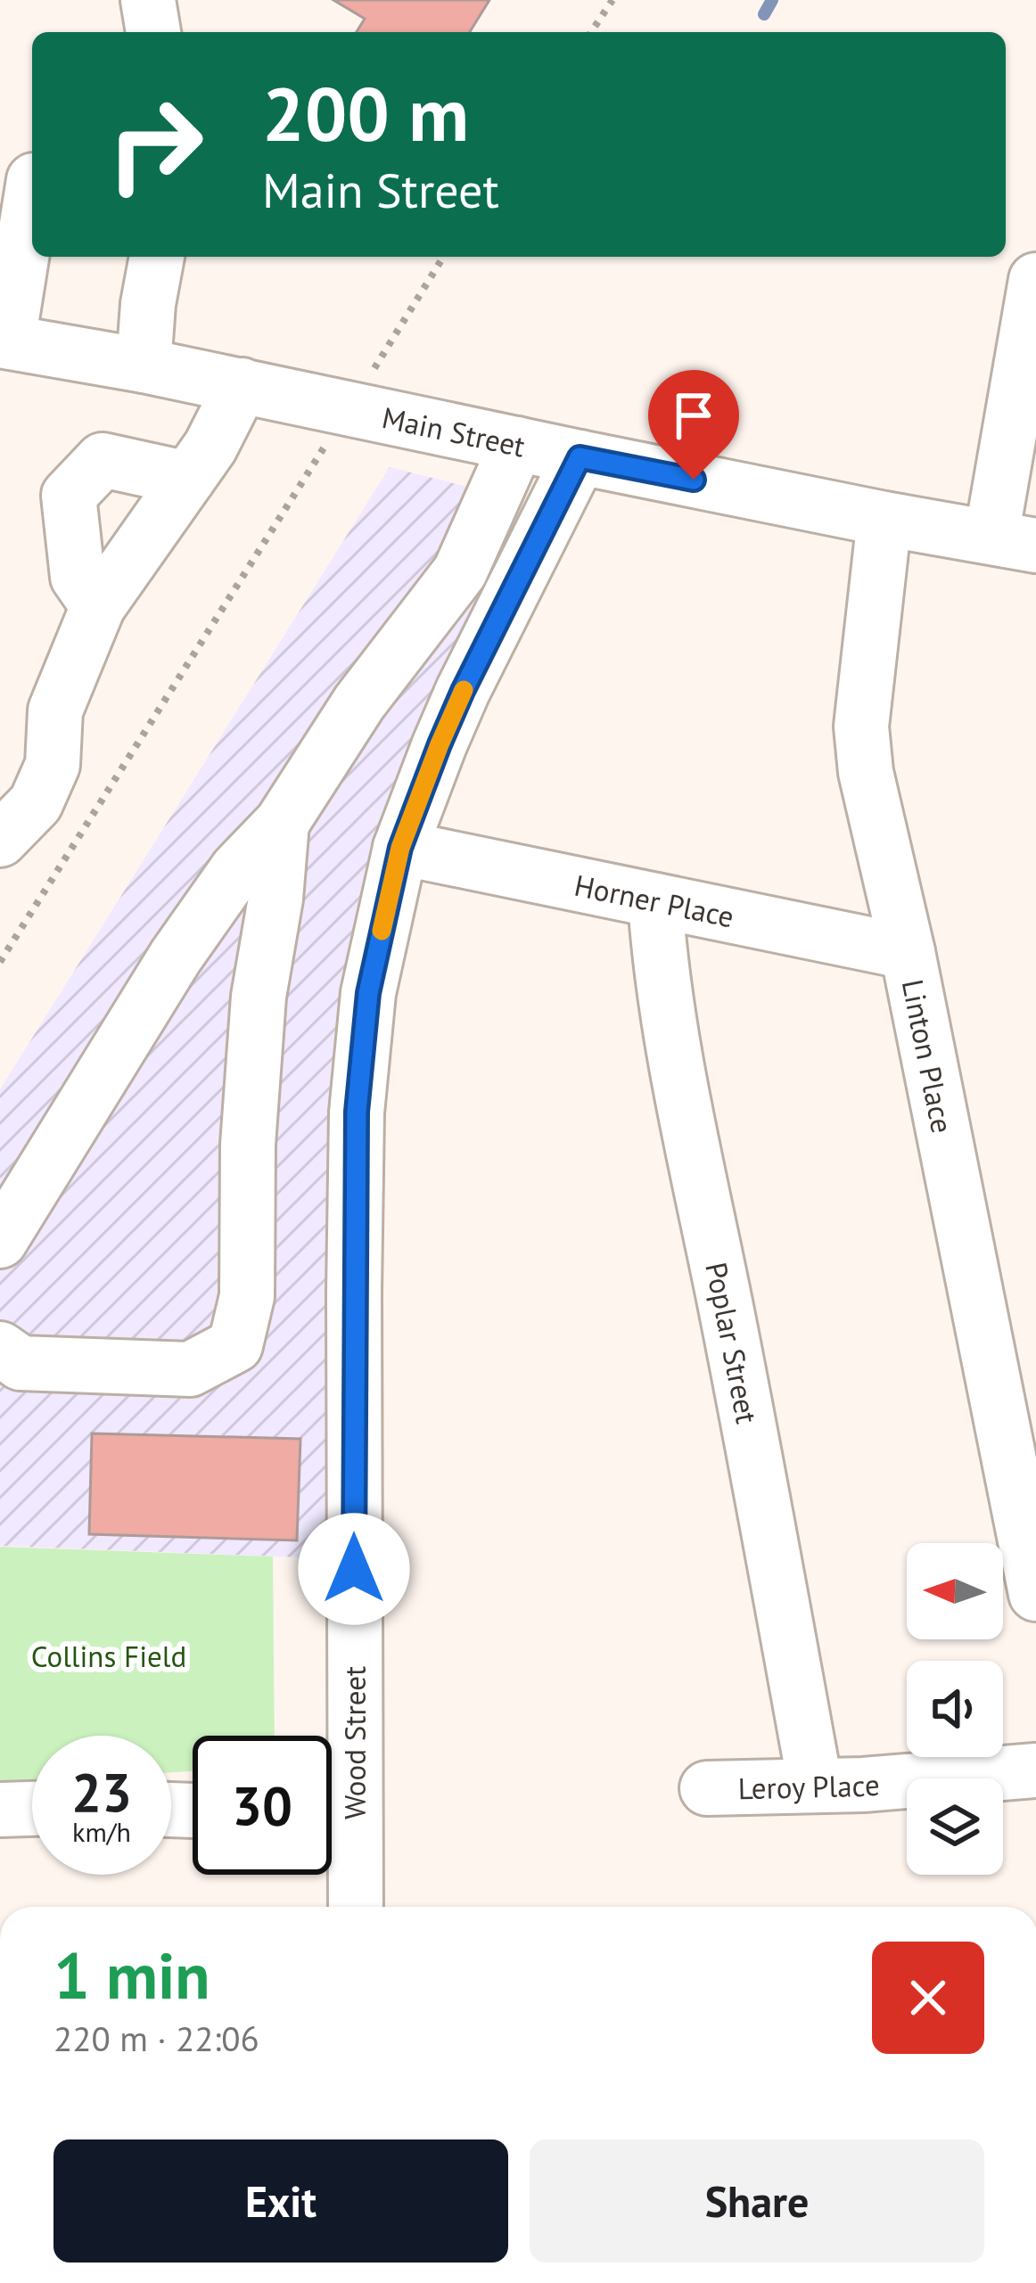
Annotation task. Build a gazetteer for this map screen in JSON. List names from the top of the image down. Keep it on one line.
{"streets":{"street":["Main Street","Horner Place","Linton Place","Poplar Street","Wood Street","Leroy Place"]},"crossings":[["Main Street","Linton Place"],["Main Street","Wood Street"],["Horner Place","Linton Place"],["Horner Place","Poplar Street"],["Horner Place","Wood Street"],["Poplar Street","Leroy Place"]],"parks":["Collins Field"],"north":"left","page":{"turn":["200 m","Main Street"],"speed":"23 km/h","limit":"30","heading":["1 min","220 m · 22:06"],"buttons":["Exit","Share"]}}
